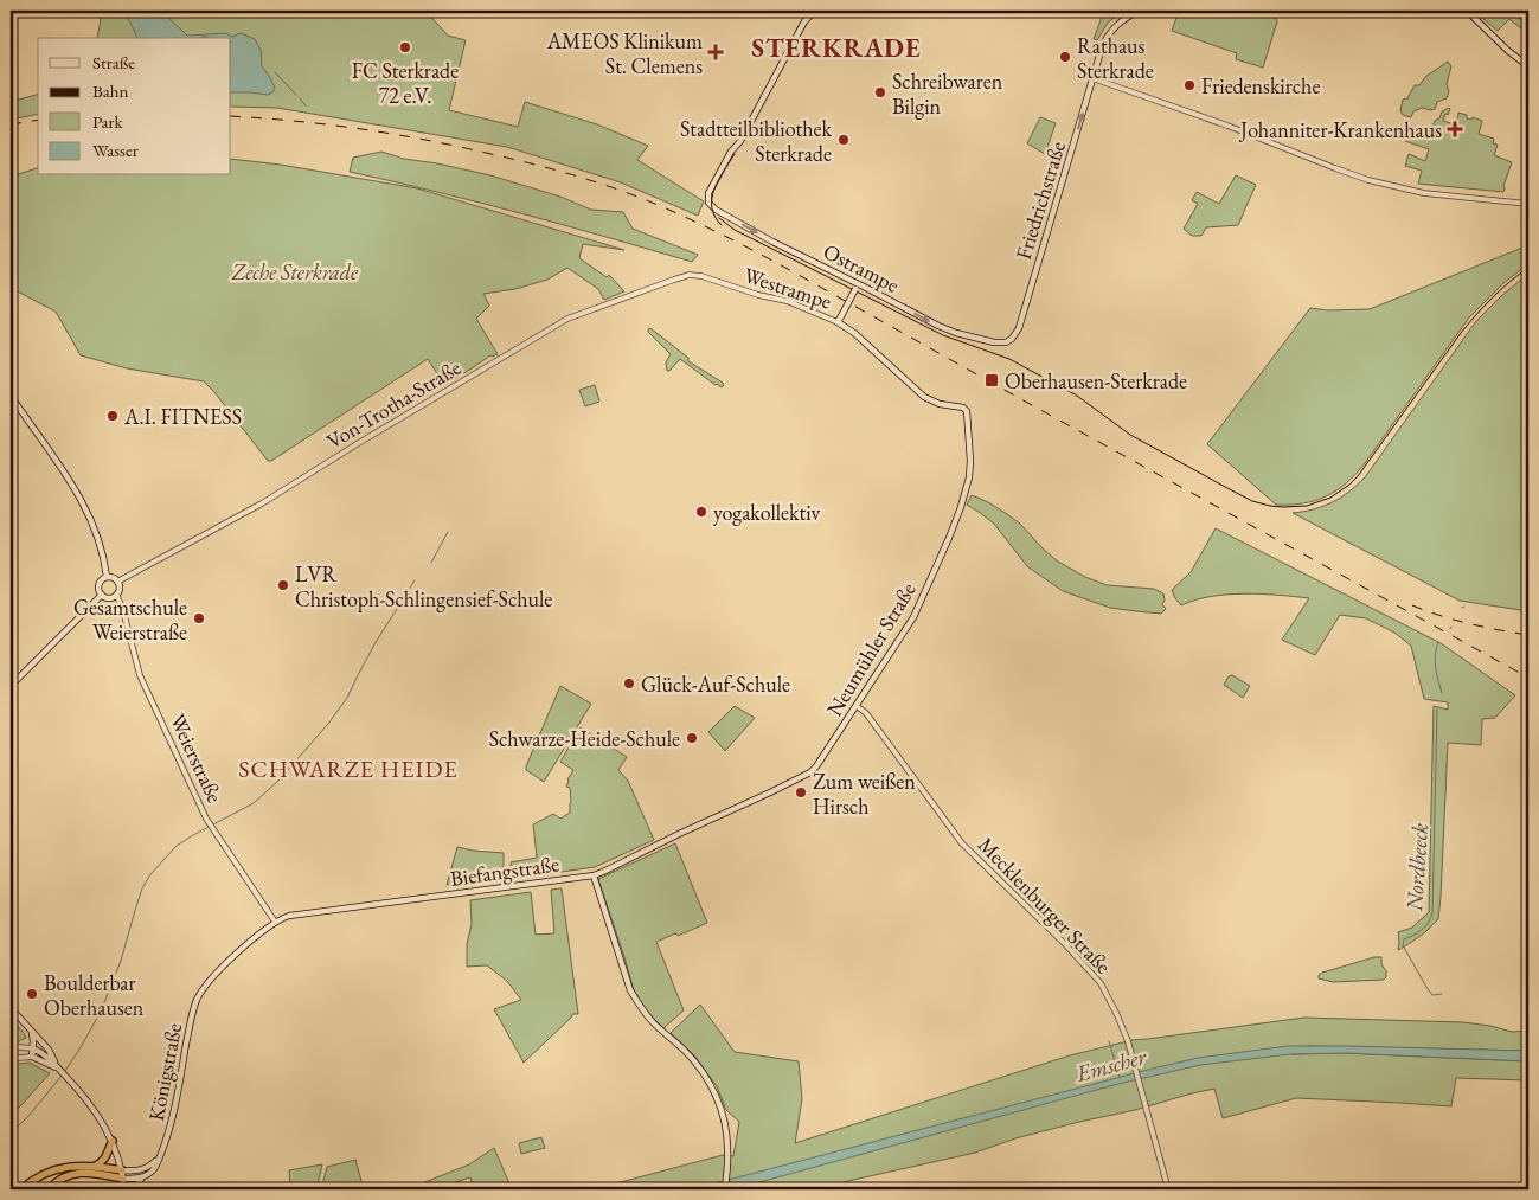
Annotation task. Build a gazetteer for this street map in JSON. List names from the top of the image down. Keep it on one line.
{"streets":{"main road":["Friedrichstraße","Ostrampe","Westrampe","Neumühler Straße","Biefangstraße","Königstraße"],"street":["Von-Trotha-Straße","Weierstraße","Mecklenburger Straße"]},"crossings":[["Friedrichstraße","Ostrampe"],["Westrampe","Von-Trotha-Straße"],["Westrampe","Neumühler Straße"],["Von-Trotha-Straße","Weierstraße"],["Neumühler Straße","Biefangstraße"],["Neumühler Straße","Mecklenburger Straße"],["Weierstraße","Biefangstraße"],["Biefangstraße","Königstraße"]],"one_way":["Friedrichstraße"],"districts":["STERKRADE","SCHWARZE HEIDE"],"water":["Nordbeeck","Emscher"],"parks":["Zeche Sterkrade"],"places":{"other":["FC Sterkrade 72 e.V.","Rathaus Sterkrade","Friedenskirche","Schreibwaren Bilgin","Stadtteilbibliothek Sterkrade","A.I. FITNESS","yogakollektiv","LVR Christoph-Schlingensief-Schule","Gesamtschule Weierstraße","Glück-Auf-Schule","Schwarze-Heide-Schule","Zum weißen Hirsch","Boulderbar Oberhausen"],"health":["AMEOS Klinikum St. Clemens","Johanniter-Krankenhaus"],"transit":["Oberhausen-Sterkrade"]},"legend":["Straße","Bahn","Park","Wasser"]}
